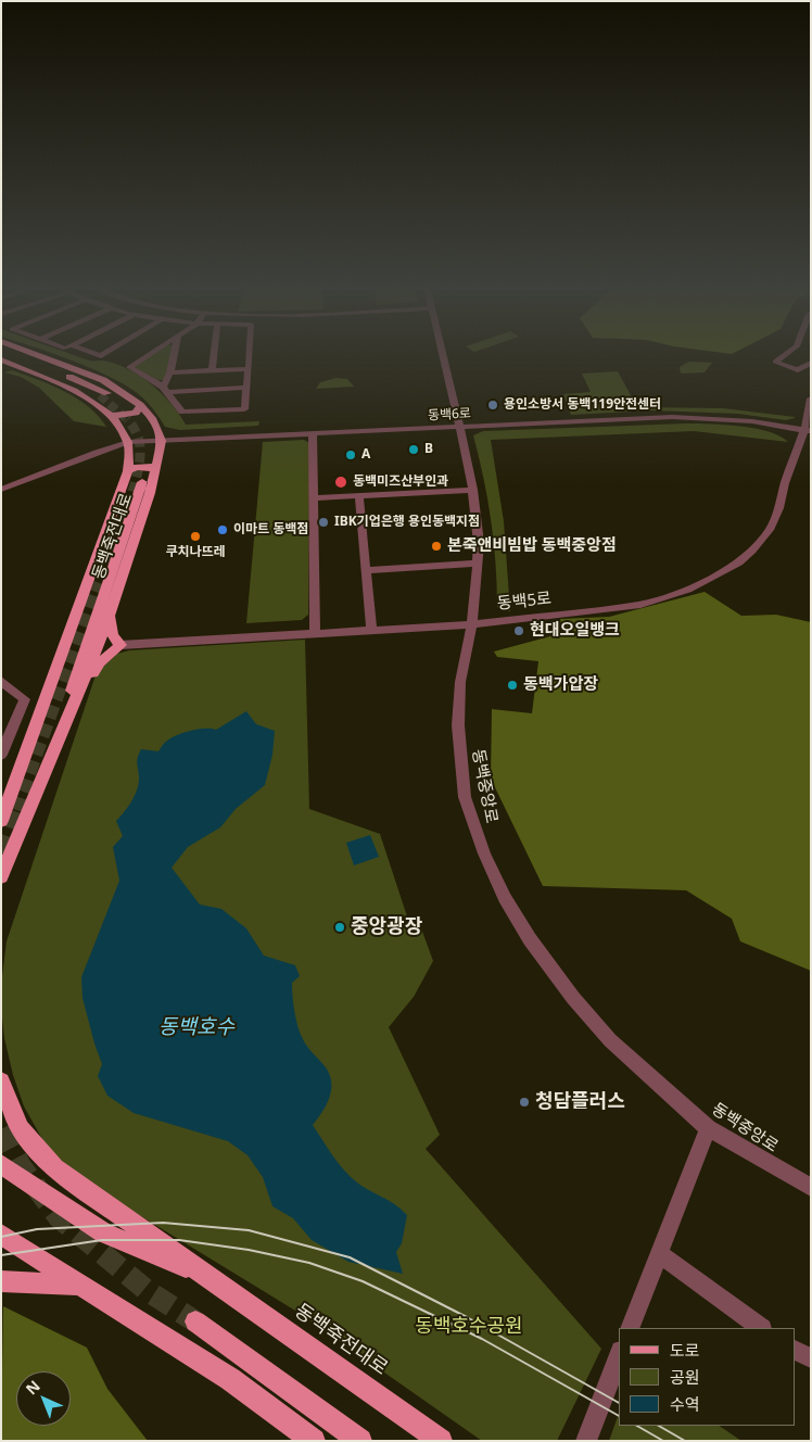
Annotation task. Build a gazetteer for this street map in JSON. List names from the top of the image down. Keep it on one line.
{"streets":{"main road":["동백죽전대로"],"street":["동백6로","동백5로","동백중앙로"]},"crossings":[["동백6로","동백죽전대로"],["동백6로","동백5로"],["동백6로","동백중앙로"],["동백5로","동백중앙로"]],"water":["동백호수"],"parks":["동백호수공원"],"places":["용인소방서 동백119안전센터","B","A","동백미즈산부인과","IBK기업은행 용인동백지점","이마트 동백점","쿠치나뜨레","본죽앤비빔밥 동백중앙점","현대오일뱅크","동백가압장","중앙광장","청담플러스"],"legend":["도로","공원","수역"],"north":"top left"}
